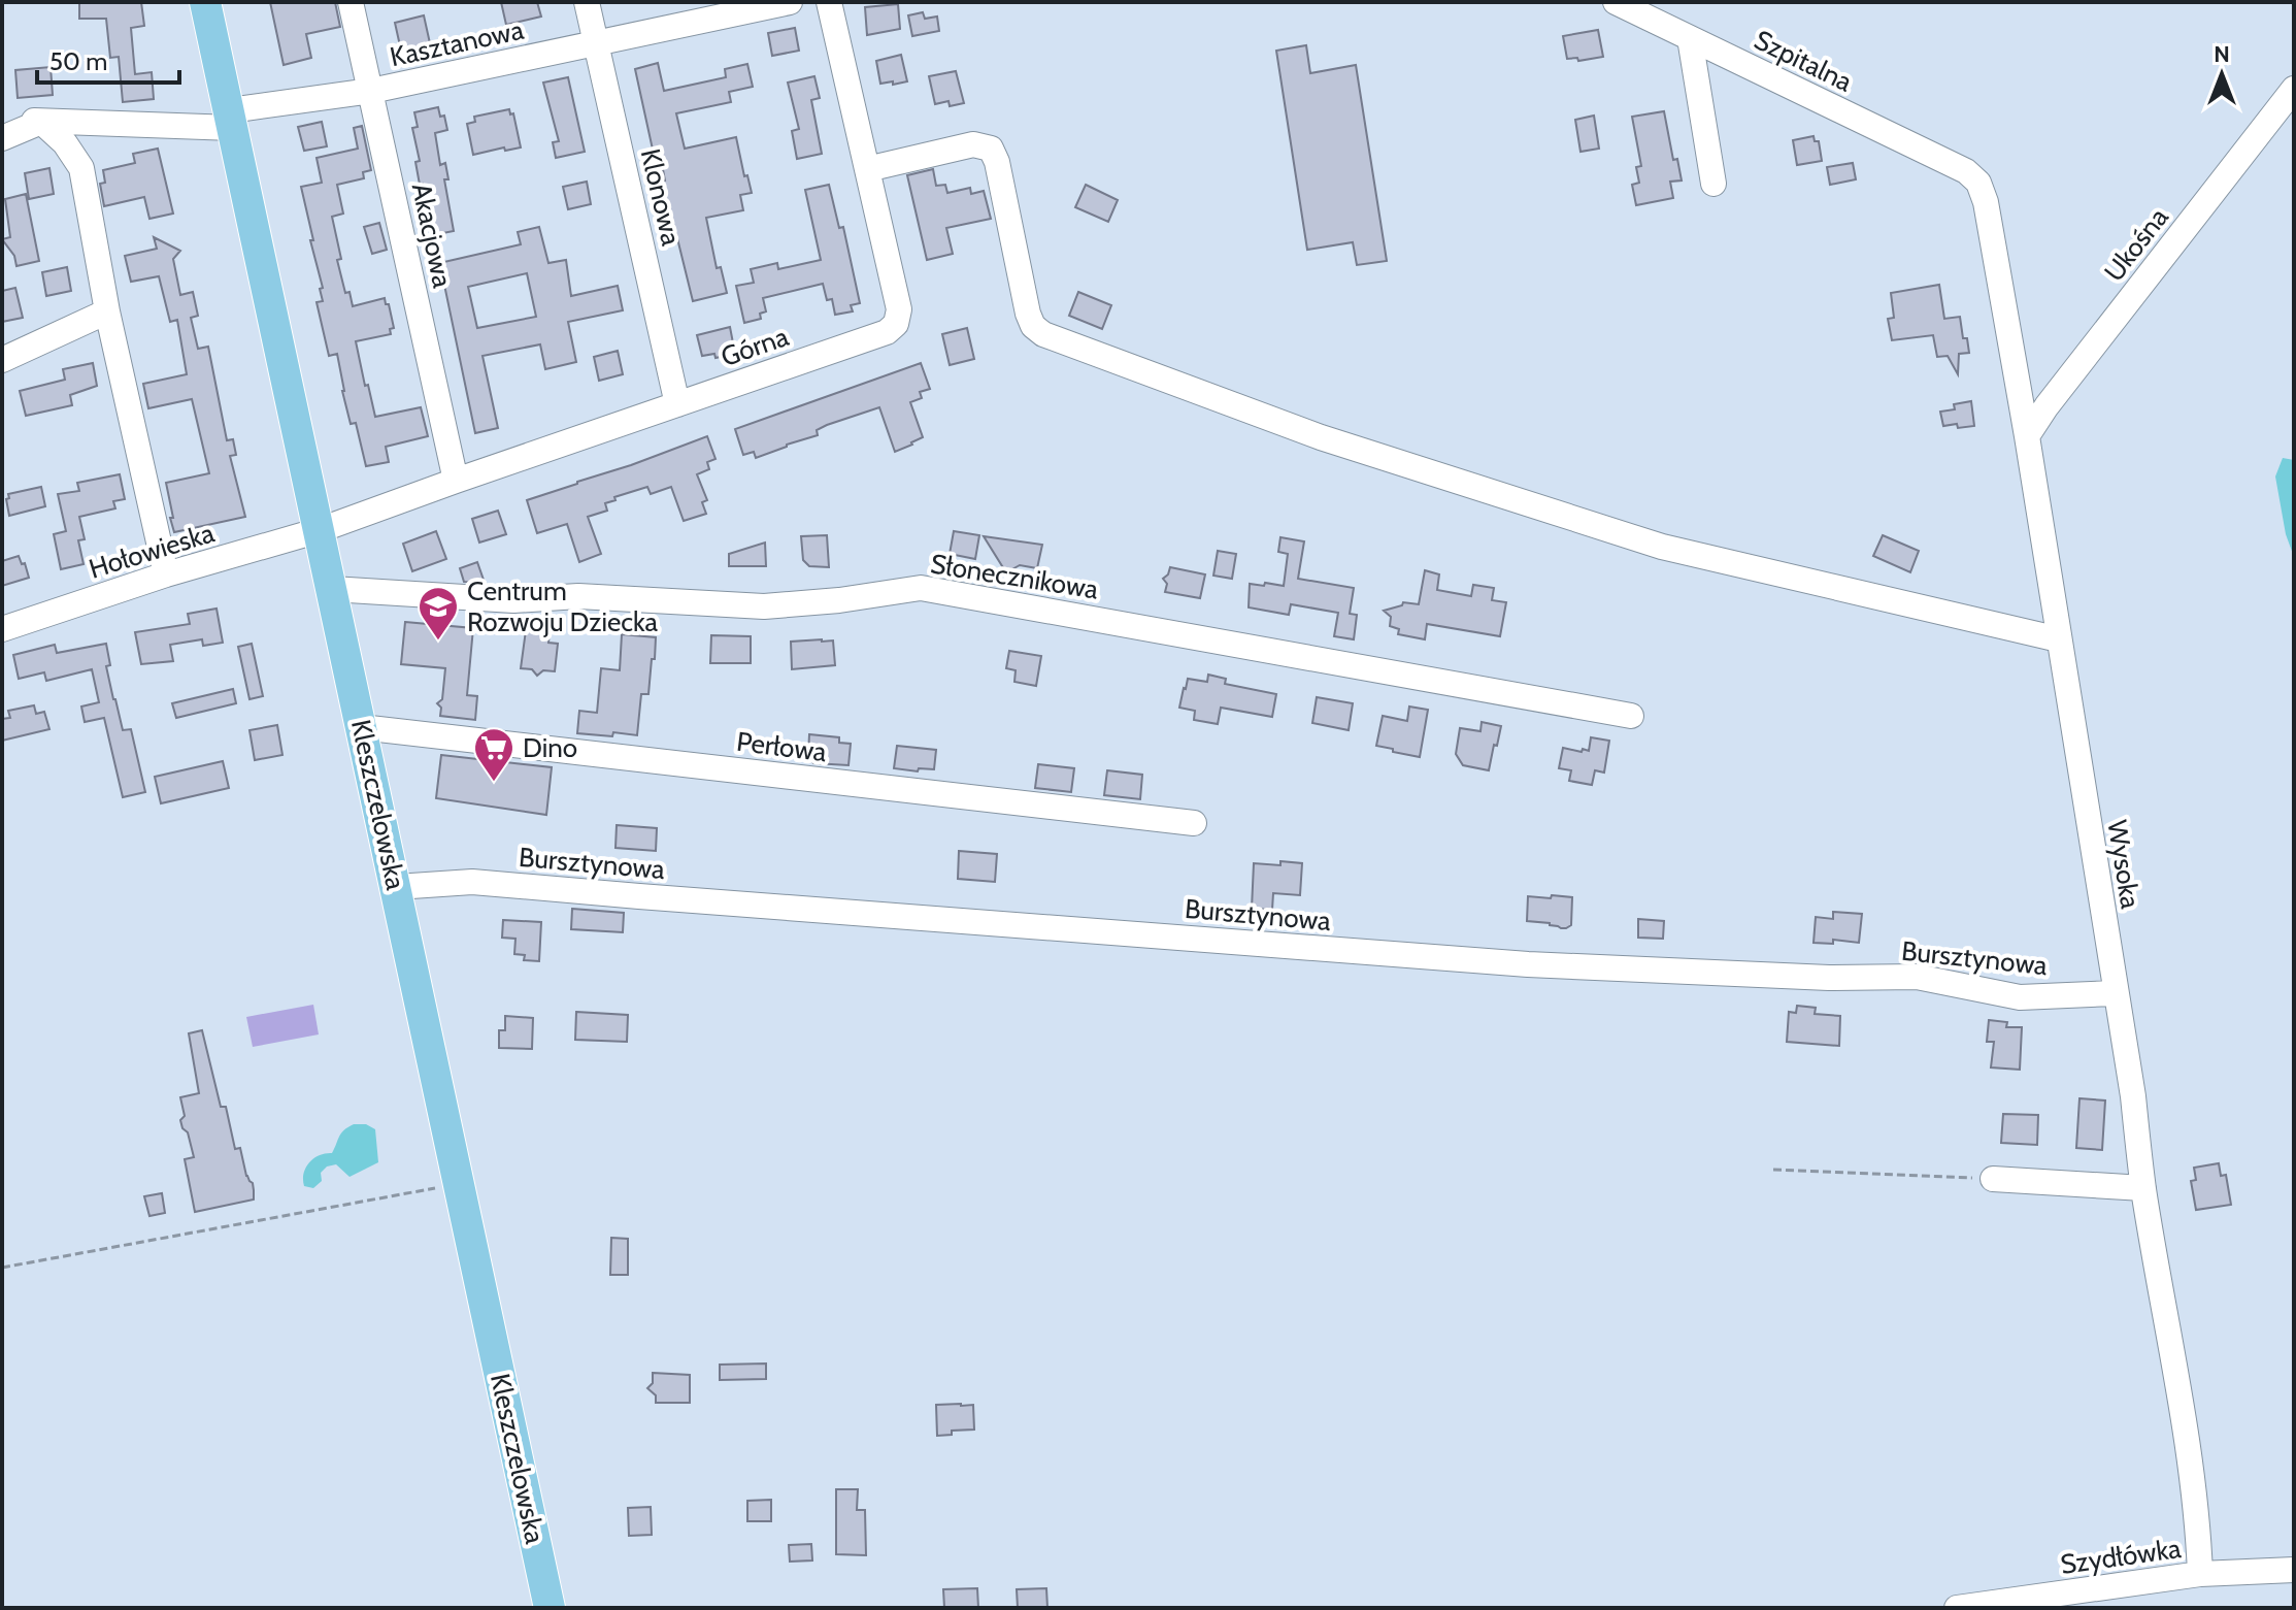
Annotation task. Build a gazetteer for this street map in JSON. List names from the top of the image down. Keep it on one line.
{"streets":{"main road":["Kleszczelowska"],"street":["Kasztanowa","Szpitalna","Klonowa","Akacjowa","Ukośna","Górna","Hołowieska","Słonecznikowa","Perłowa","Bursztynowa","Wysoka","Szydłówka"]},"crossings":[["Kasztanowa","Klonowa"],["Kasztanowa","Akacjowa"],["Kasztanowa","Kleszczelowska"],["Szpitalna","Wysoka"],["Klonowa","Górna"],["Akacjowa","Górna"],["Ukośna","Wysoka"],["Górna","Hołowieska"],["Górna","Kleszczelowska"],["Hołowieska","Kleszczelowska"],["Słonecznikowa","Kleszczelowska"],["Perłowa","Kleszczelowska"],["Kleszczelowska","Bursztynowa"],["Bursztynowa","Wysoka"],["Wysoka","Szydłówka"]],"places":{"school or university":["Centrum Rozwoju Dziecka"],"supermarket":["Dino"]},"scale_bar":"50 m","north":"top"}
